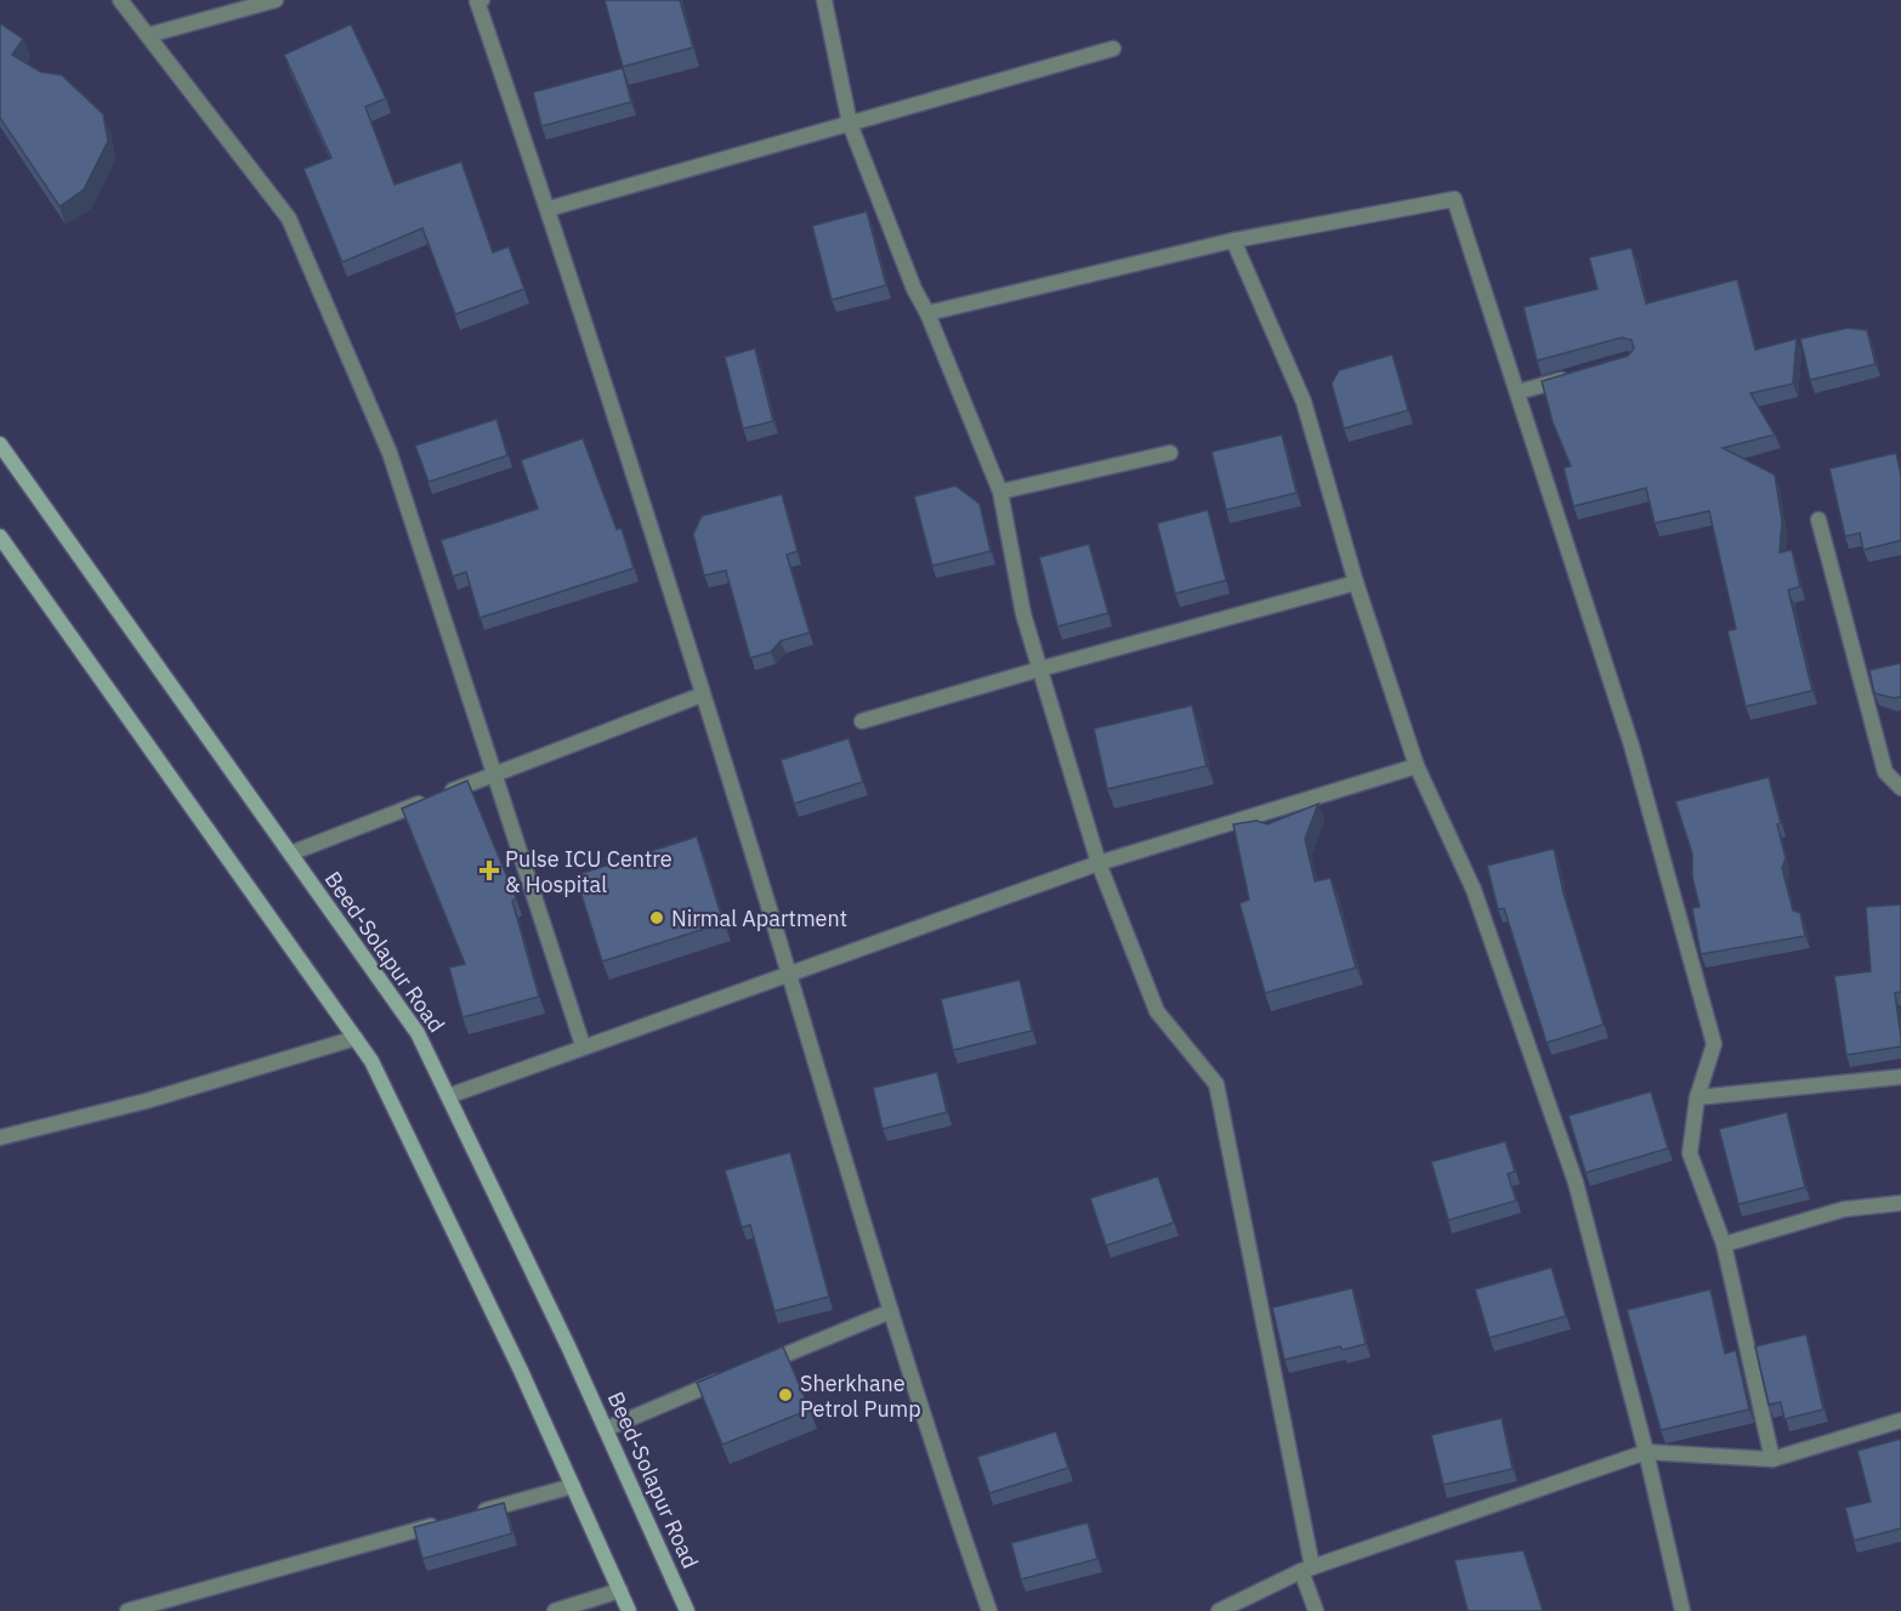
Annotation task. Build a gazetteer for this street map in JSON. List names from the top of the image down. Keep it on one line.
{"streets":{"main road":["Beed-Solapur Road"]},"places":{"health":["Pulse ICU Centre & Hospital"],"other":["Nirmal Apartment","Sherkhane Petrol Pump"]}}
